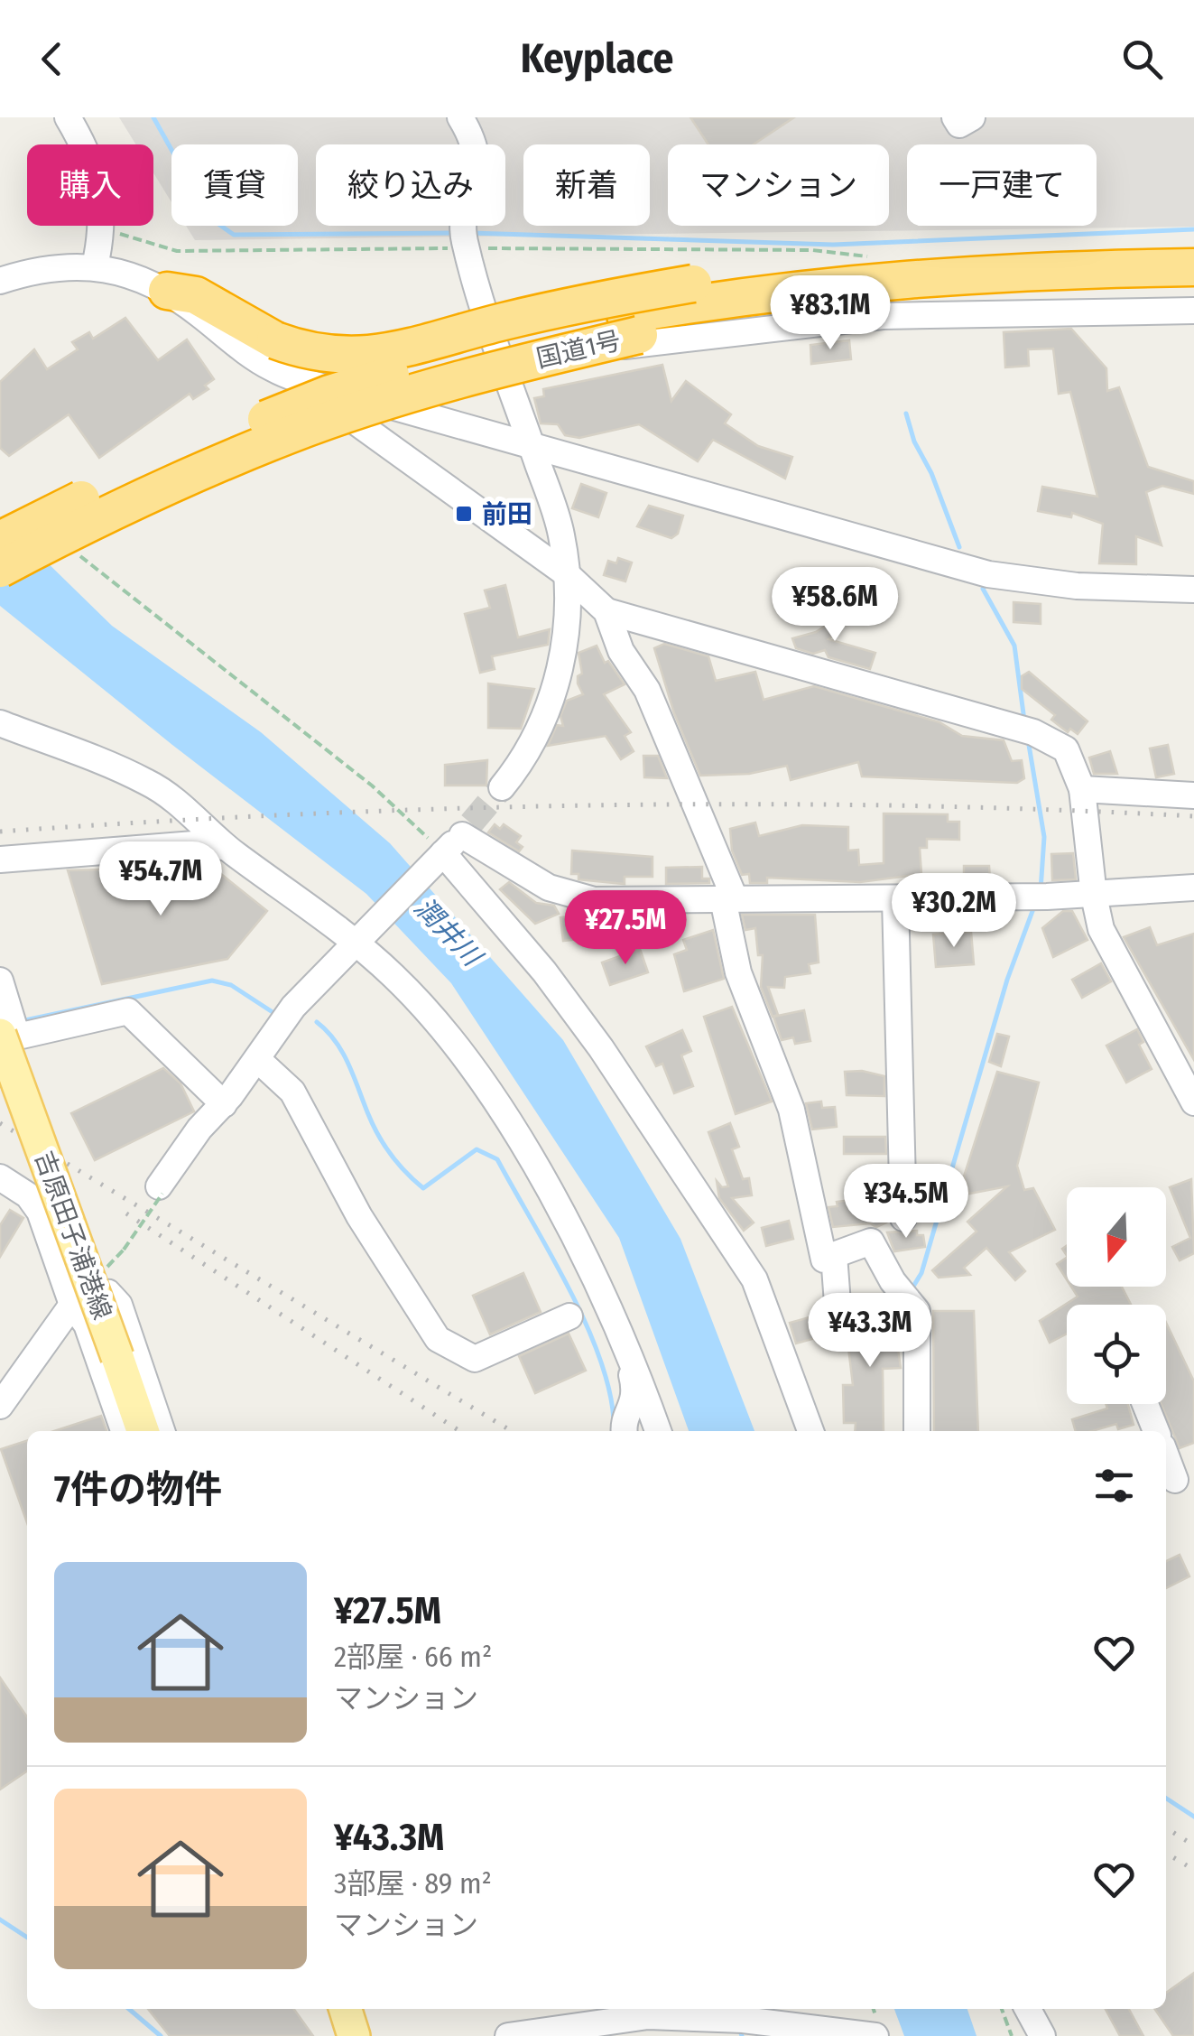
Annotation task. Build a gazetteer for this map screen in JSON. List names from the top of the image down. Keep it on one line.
{"streets":{"highway":["国道1号"],"main road":["吉原田子浦港線"]},"water":["潤井川"],"places":{"transit":["前田"]},"north":"bottom","page":{"header":"Keyplace","chip":["購入","賃貸","絞り込み","新着","マンション","一戸建て"],"price":["¥83.1M","¥58.6M","¥54.7M","¥30.2M","¥27.5M","¥34.5M","¥43.3M"],"heading":"7件の物件","list":[{"name":"¥27.5M","note":"2部屋 · 66 m² · マンション"},{"name":"¥43.3M","note":"3部屋 · 89 m² · マンション"}]}}
